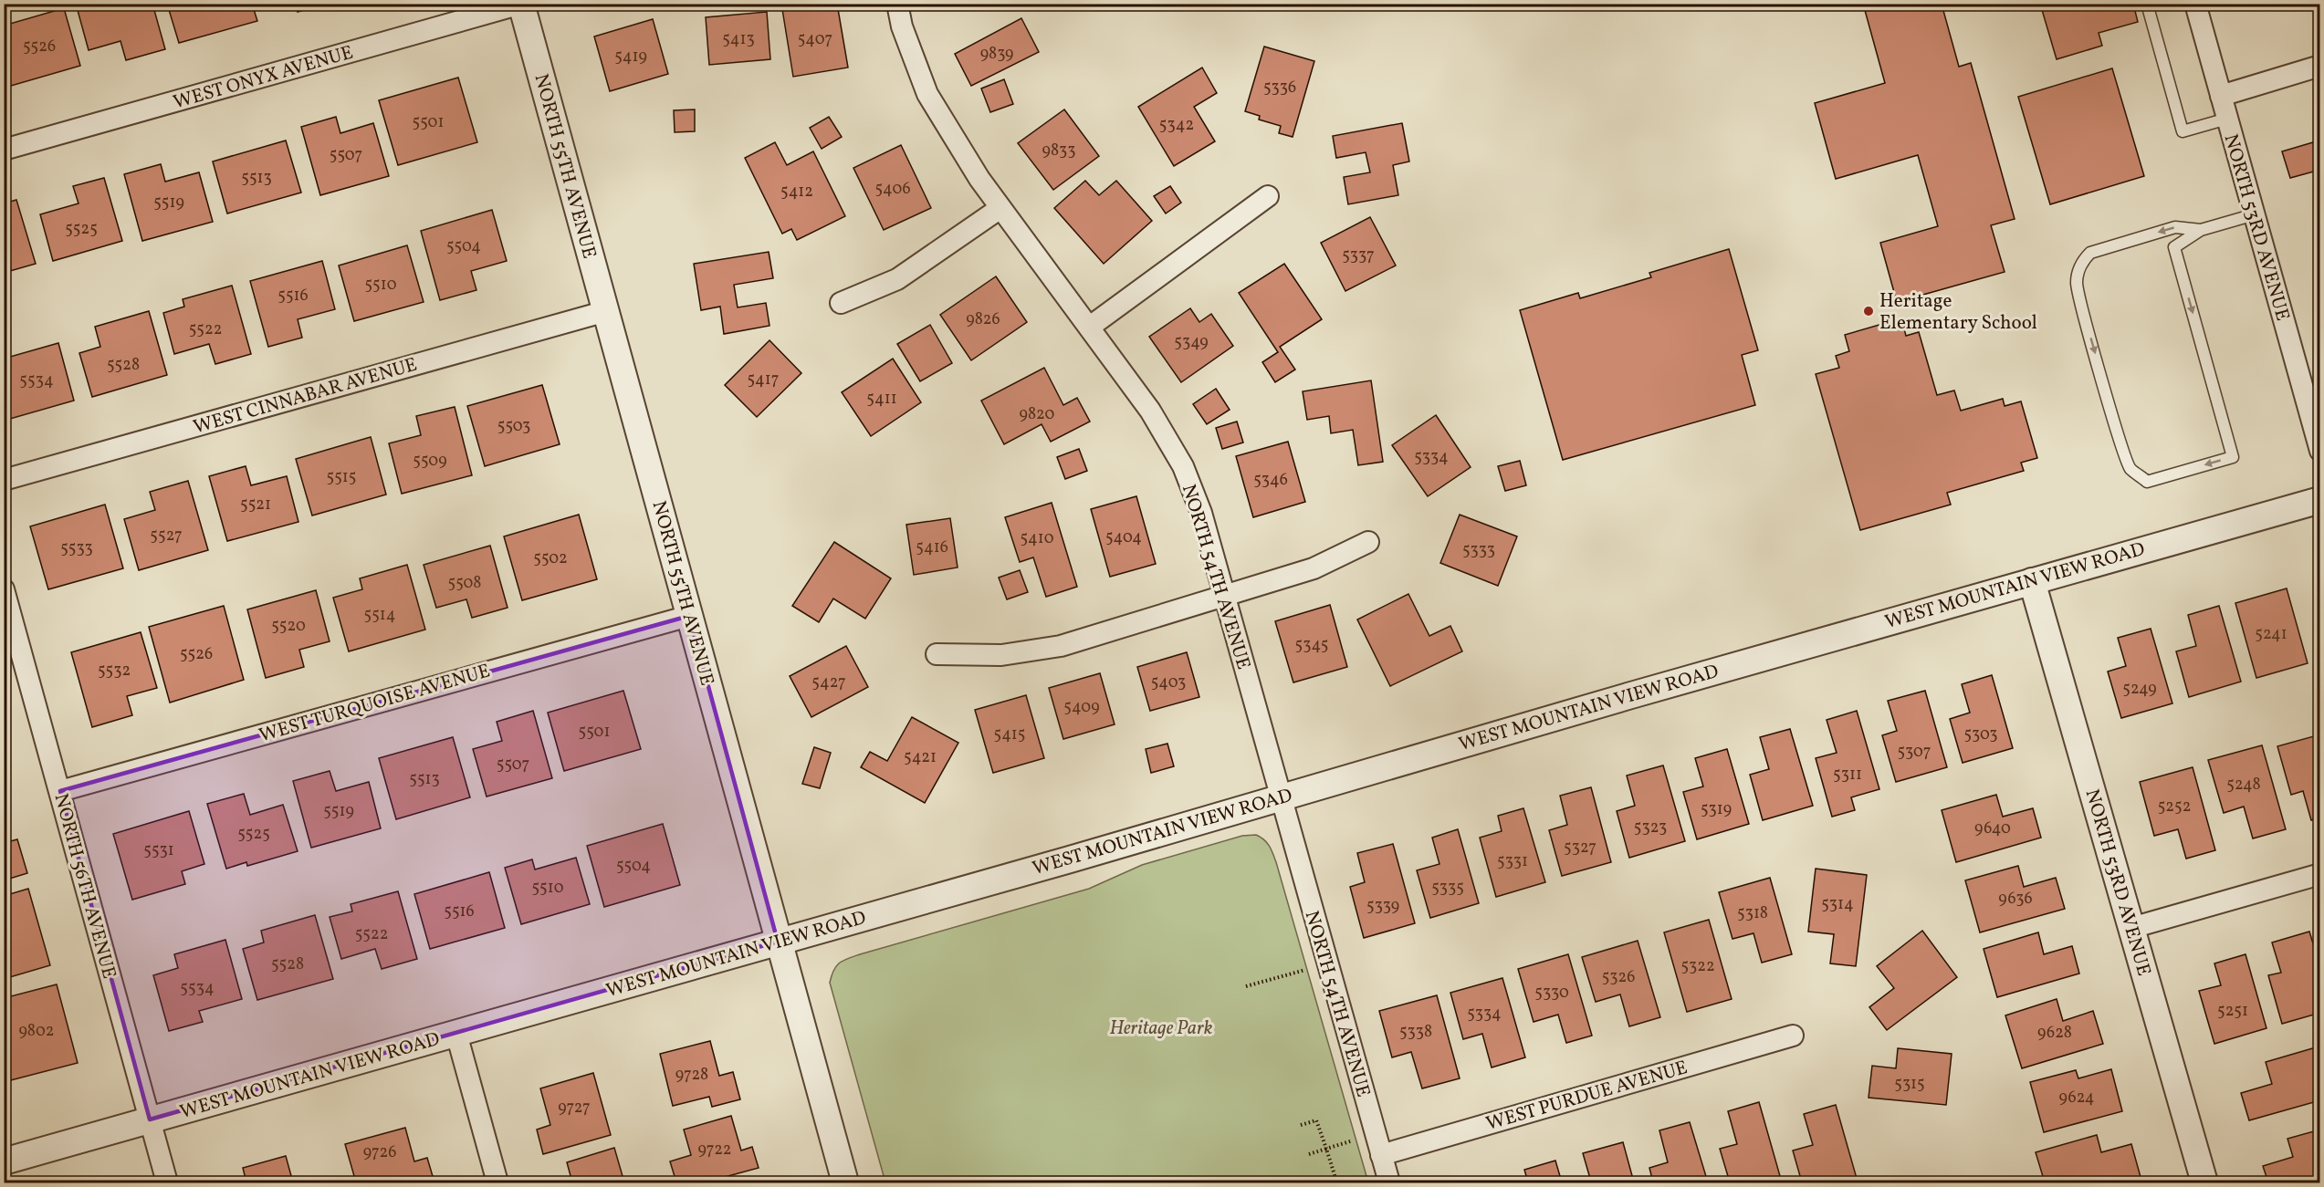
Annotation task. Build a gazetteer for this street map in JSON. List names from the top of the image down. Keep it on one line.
{"streets":{"street":["WEST ONYX AVENUE","NORTH 55TH AVENUE","NORTH 53RD AVENUE","WEST CINNABAR AVENUE","NORTH 54TH AVENUE","WEST MOUNTAIN VIEW ROAD","WEST TURQUOISE AVENUE","NORTH 56TH AVENUE","WEST PURDUE AVENUE"]},"crossings":[["WEST ONYX AVENUE","NORTH 55TH AVENUE"],["NORTH 55TH AVENUE","WEST CINNABAR AVENUE"],["NORTH 55TH AVENUE","WEST MOUNTAIN VIEW ROAD"],["NORTH 55TH AVENUE","WEST TURQUOISE AVENUE"],["NORTH 53RD AVENUE","WEST MOUNTAIN VIEW ROAD"],["NORTH 54TH AVENUE","WEST MOUNTAIN VIEW ROAD"],["NORTH 54TH AVENUE","WEST PURDUE AVENUE"],["WEST MOUNTAIN VIEW ROAD","NORTH 56TH AVENUE"],["WEST TURQUOISE AVENUE","NORTH 56TH AVENUE"]],"parks":["Heritage Park"],"places":["Heritage Elementary School"],"house_numbers":["5413","5407","5526","9839","5419","5336","5501","5342","9833","5507","5513","5406","5412","5519","5525","5504","5337","5510","5516","9826","5522","5349","5528","5417","5534","5411","9820","5503","5334","5509","5515","5346","5521","5527","5404","5410","5416","5533","5333","5502","5508","5514","5520","5241","5345","5526","5532","5427","5403","5249","5409","5501","5415","5303","5307","5421","5507","5311","5513","5248","5252","5319","5519","5323","9640","5525","5327","5531","5331","5504","5510","5335","9636","5314","5339","5516","5318","5522","5528","5322","5326","5534","5330","5251","5334","9802","5338","9628","9728","5315","9624","9727","9722","9726"]}
